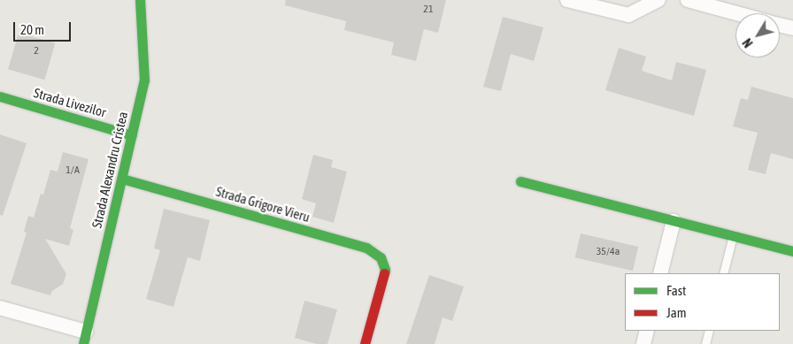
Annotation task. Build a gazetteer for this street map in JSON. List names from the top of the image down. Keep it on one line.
{"streets":{"street":["Strada Livezilor","Strada Alexandru Cristea","Strada Grigore Vieru"]},"crossings":[["Strada Livezilor","Strada Alexandru Cristea"],["Strada Alexandru Cristea","Strada Grigore Vieru"]],"house_numbers":["21","2","1/A","35/4a"],"legend":["Fast","Jam"],"scale_bar":"20 m","north":"bottom left"}
